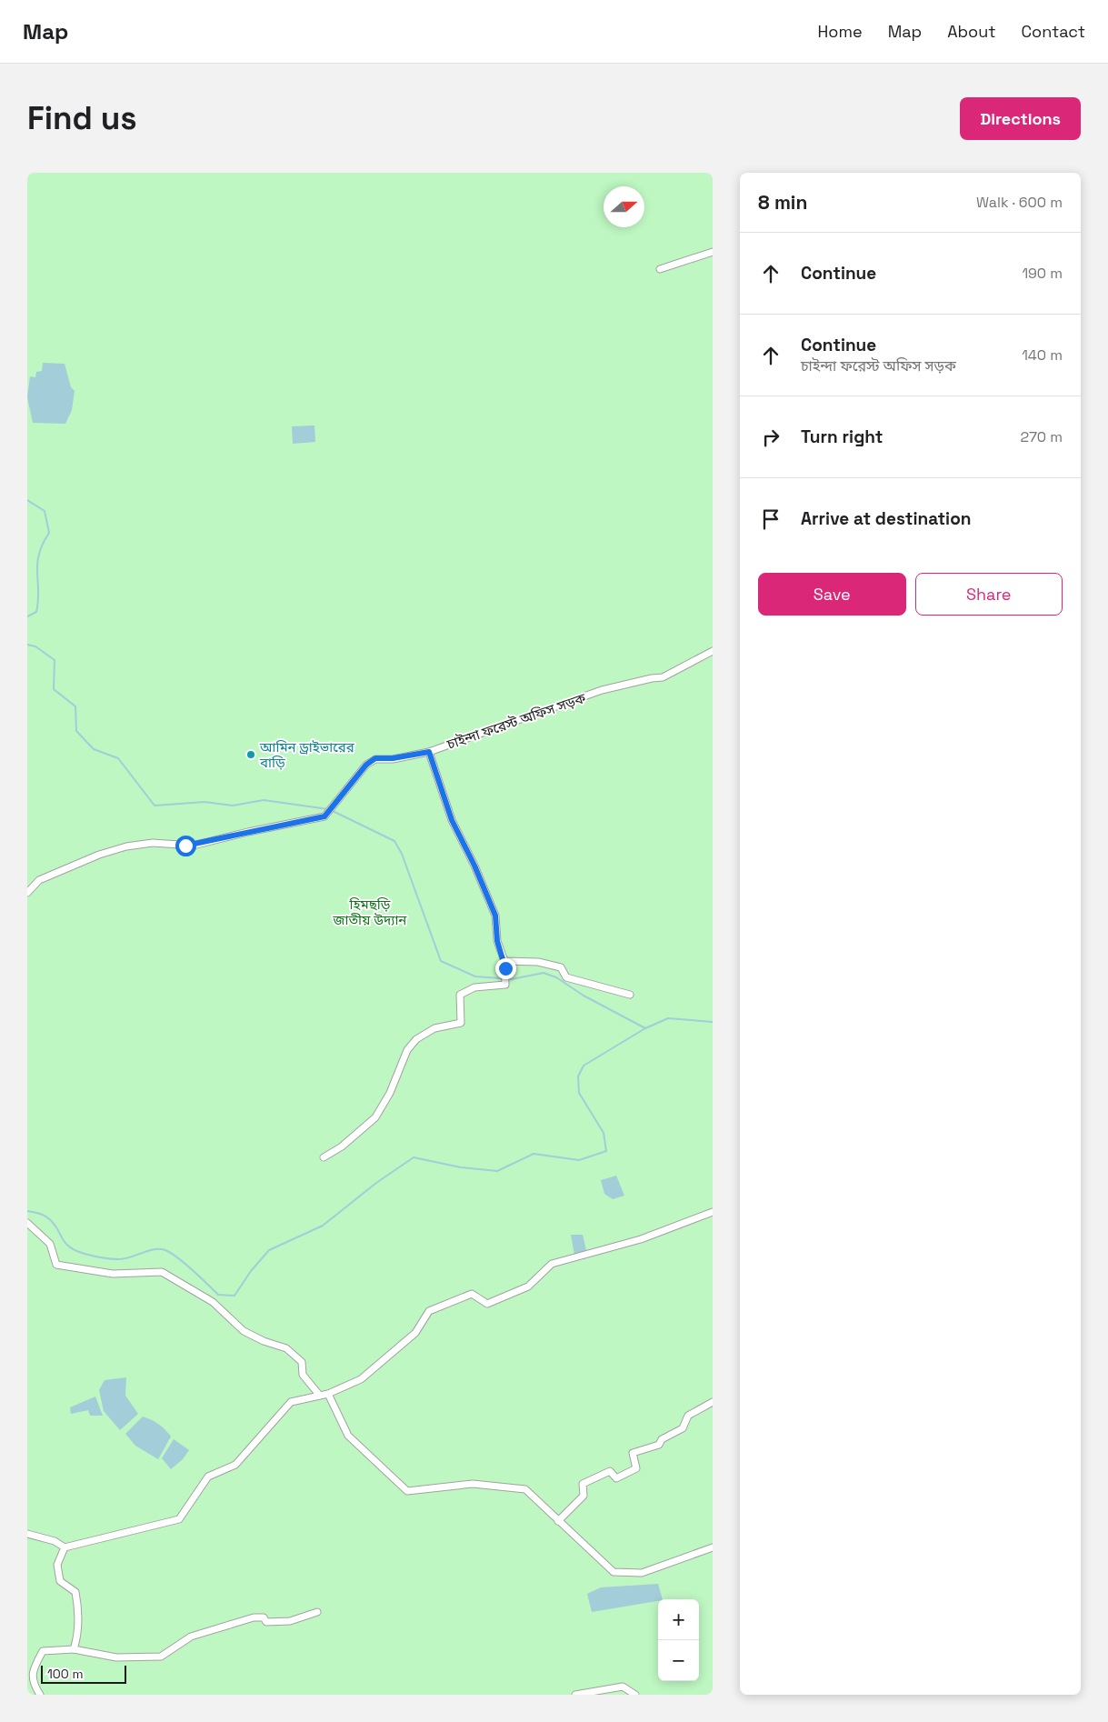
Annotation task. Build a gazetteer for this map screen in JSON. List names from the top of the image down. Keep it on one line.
{"streets":{"street":["চাইন্দা ফরেস্ট অফিস সড়ক"]},"parks":["হিমছড়ি জাতীয় উদ্যান"],"places":["আমিন ড্রাইভারের বাড়ি"],"scale_bar":"100 m","north":"right","page":{"header":"Map","nav":["Home","Map","About","Contact"],"buttons":["Directions",["Save","Share"]],"title":"Find us","heading":["8 min","Walk · 600 m"],"list":[["Continue","190 m"],["Continue","চাইন্দা ফরেস্ট অফিস সড়ক","140 m"],["Turn right","270 m"],"Arrive at destination"],"map_buttons":["+","−"],"scale":"100 m"}}
